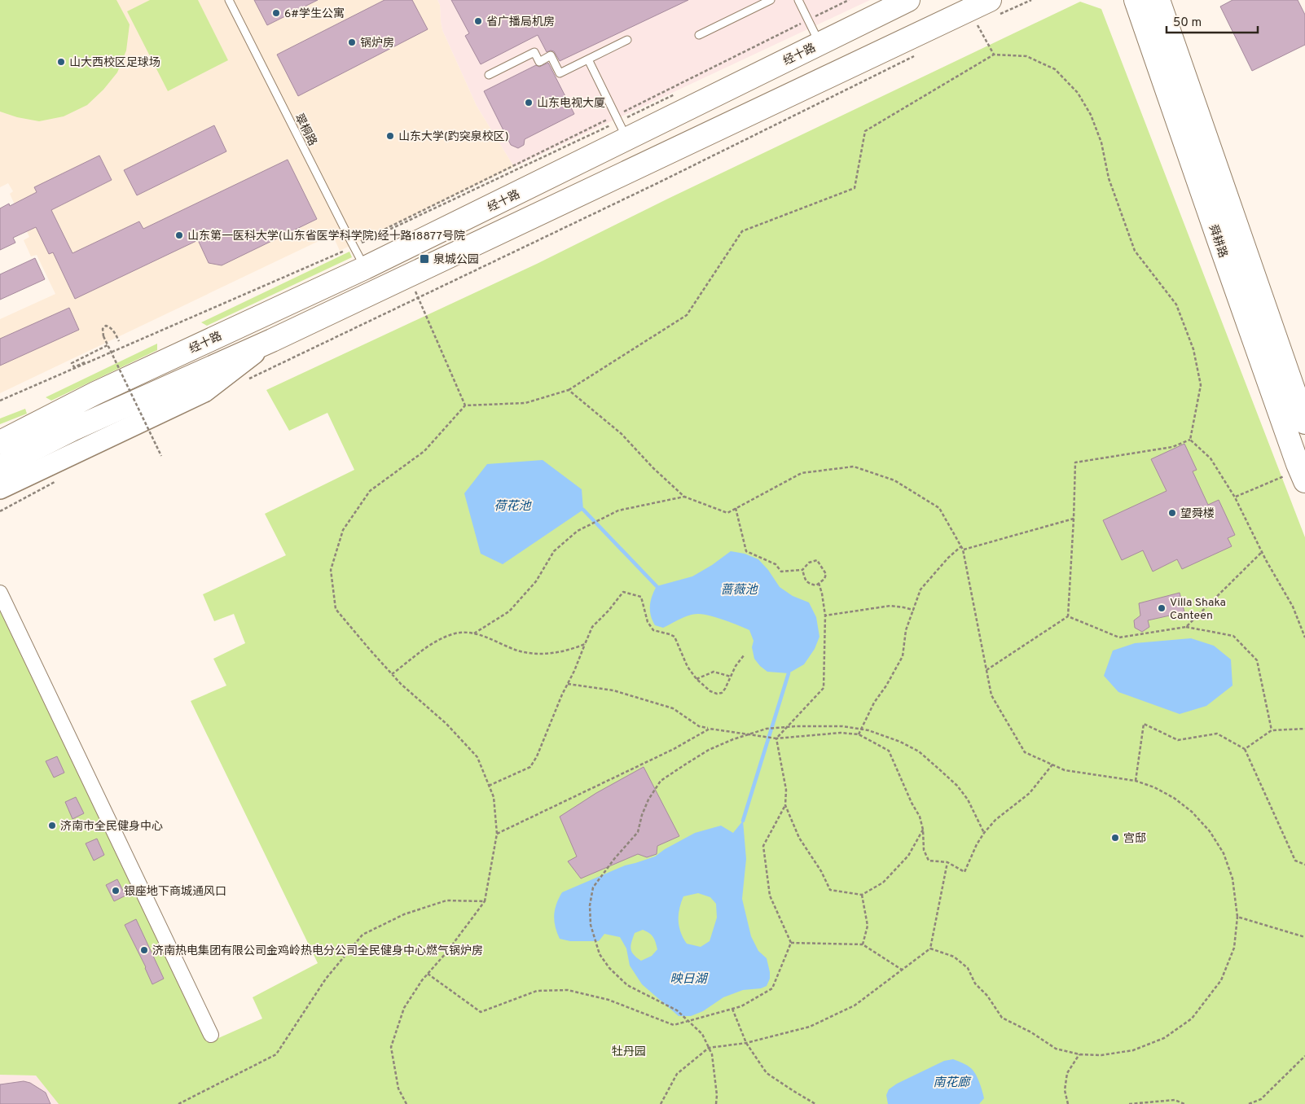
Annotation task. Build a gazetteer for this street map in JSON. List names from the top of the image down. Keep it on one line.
{"streets":{"main road":["经十路","舜耕路"],"lane":["翠桐路"]},"crossings":[["经十路","翠桐路"]],"water":["荷花池","蔷薇池","映日湖","南花廊"],"parks":["牡丹园"],"places":{"other":["6#学生公寓","省广播局机房","锅炉房","山大西校区足球场","山东电视大厦","山东大学(趵突泉校区)","山东第一医科大学(山东省医学科学院)经十路18877号院","望舜楼","Villa Shaka Canteen","济南市全民健身中心","宫邸","银座地下商城通风口","济南热电集团有限公司金鸡岭热电分公司全民健身中心燃气锅炉房"],"transit":["泉城公园"]},"scale_bar":"50 m"}
